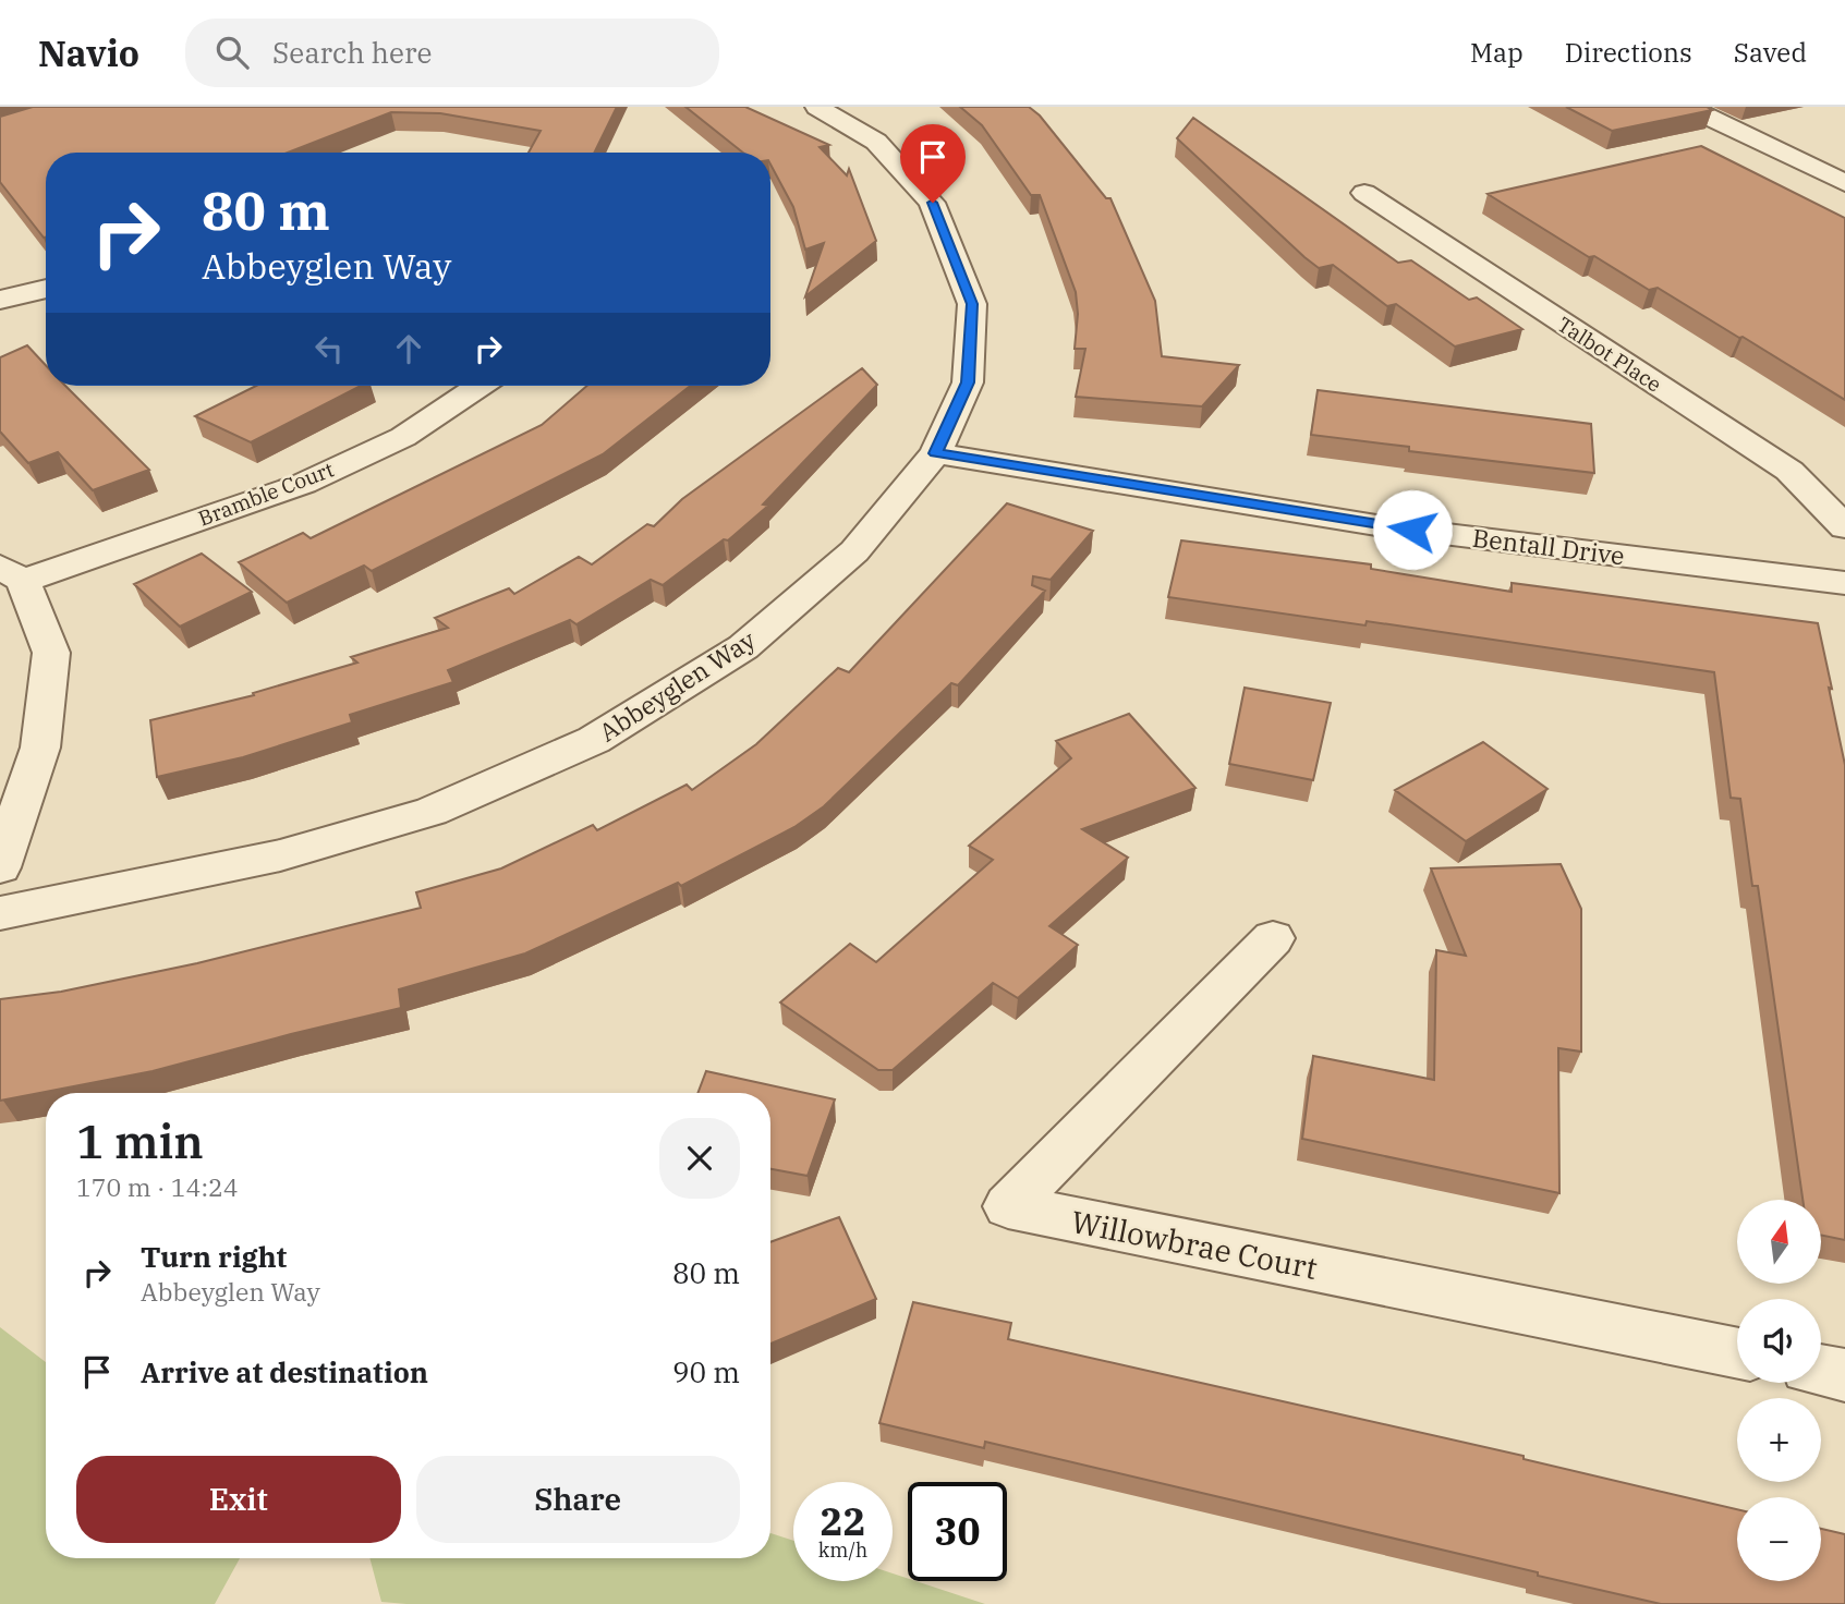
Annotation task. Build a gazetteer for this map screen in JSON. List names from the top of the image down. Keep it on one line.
{"streets":{"street":["Talbot Place","Bramble Court","Bentall Drive","Abbeyglen Way","Willowbrae Court"]},"crossings":[["Bentall Drive","Abbeyglen Way"]],"north":"top","page":{"header":"Navio","search":"Search here","nav":["Map","Directions","Saved"],"turn":["80 m","Abbeyglen Way"],"heading":["1 min","170 m · 14:24"],"map_buttons":["+","−"],"list":[{"name":"Turn right","note":"Abbeyglen Way","value":"80 m"},{"name":"Arrive at destination","value":"90 m"}],"buttons":["Exit","Share"],"speed":"22 km/h","limit":"30"}}
